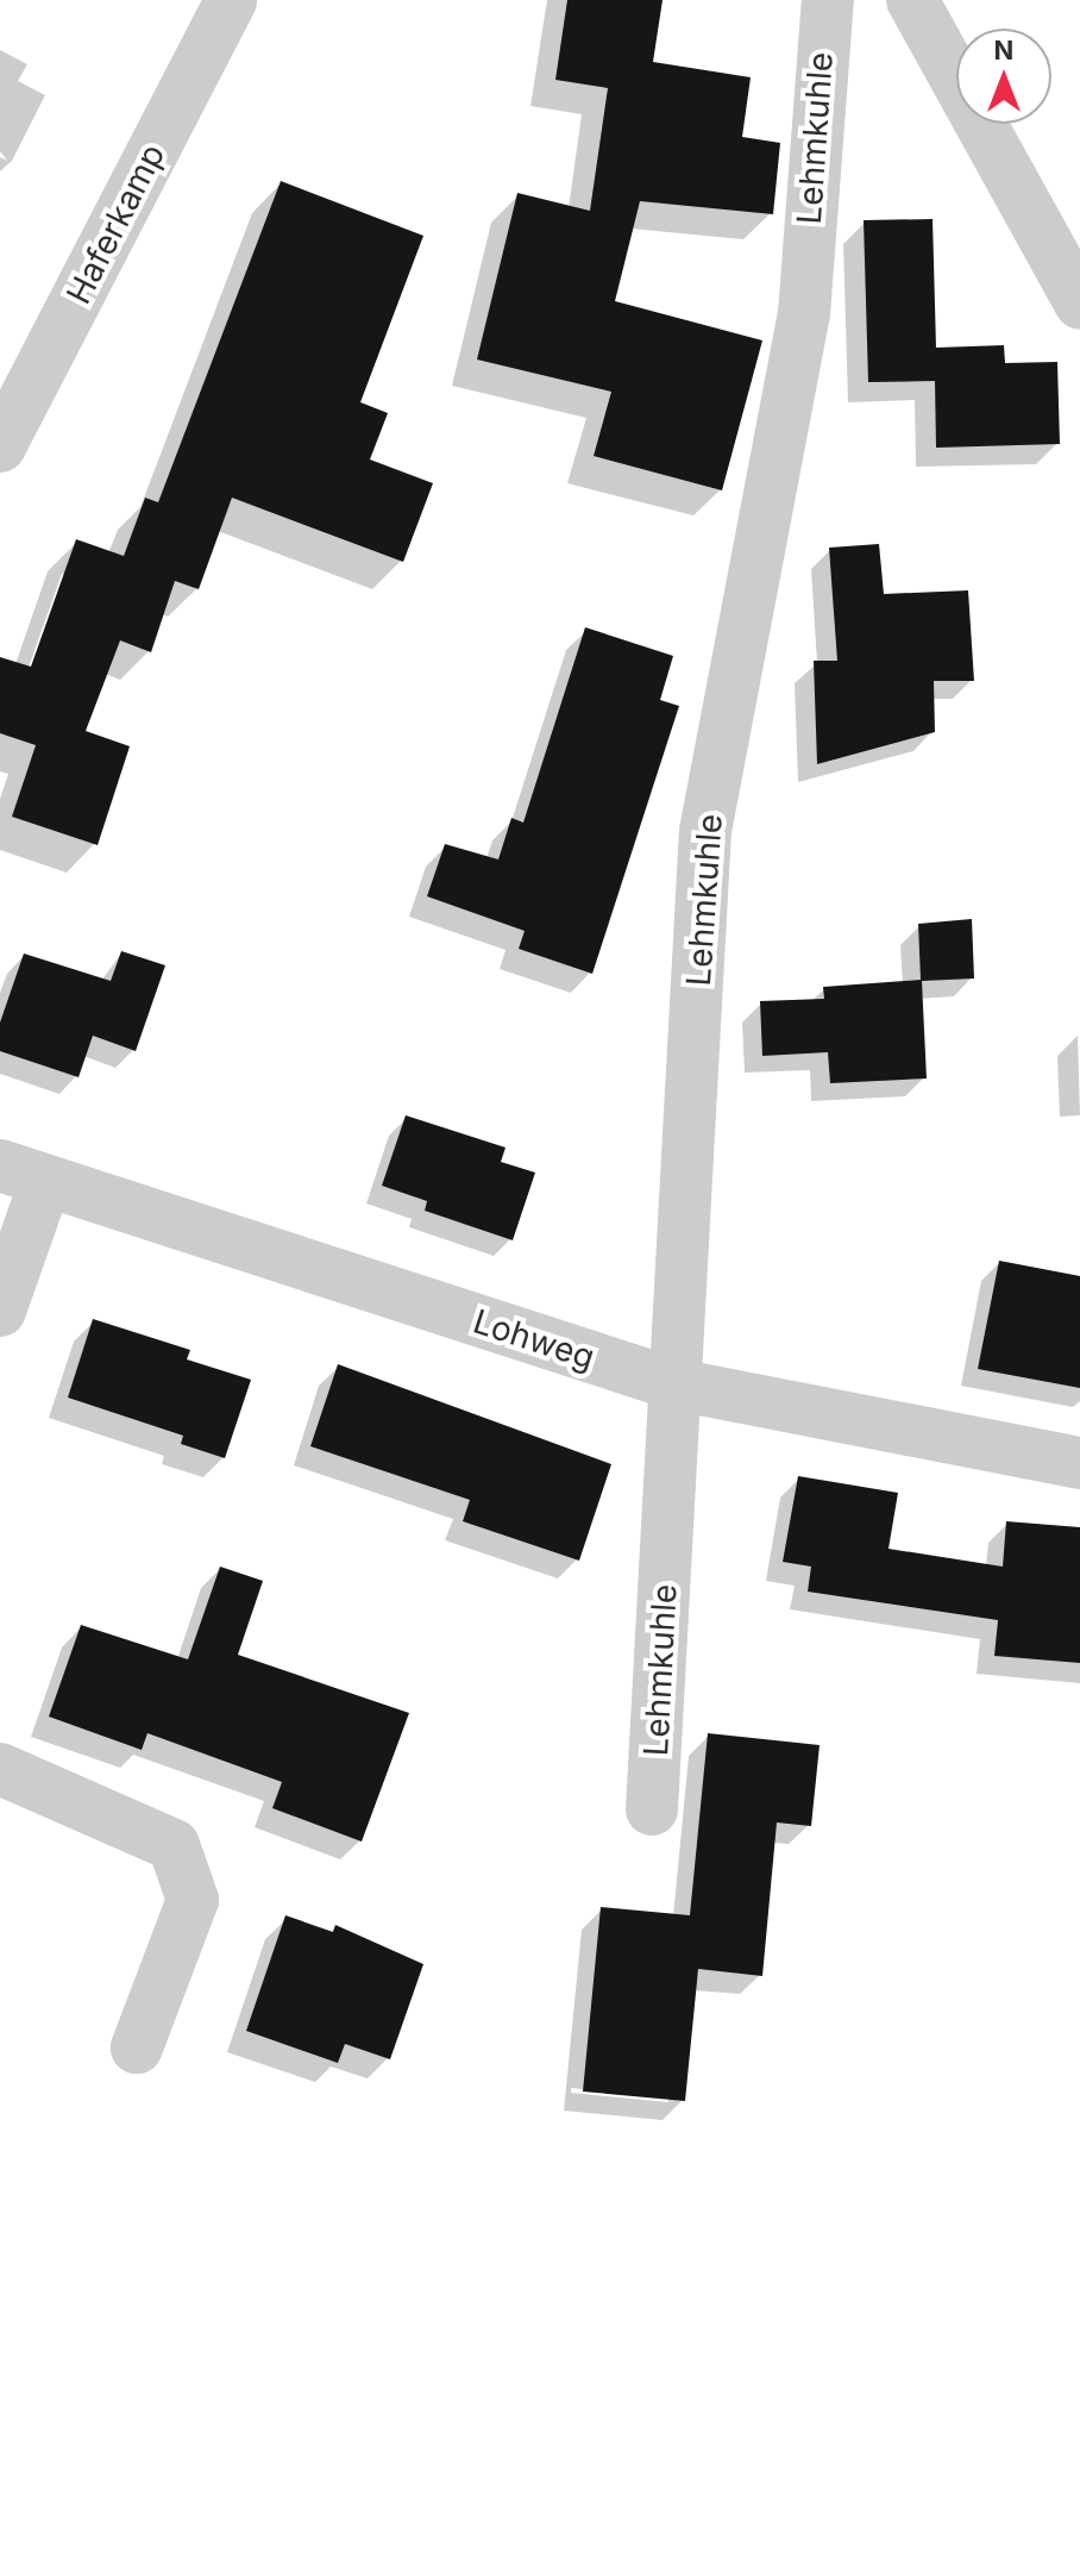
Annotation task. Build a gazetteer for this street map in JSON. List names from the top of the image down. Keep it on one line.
{"streets":{"street":["Lehmkuhle","Haferkamp","Lohweg"]},"crossings":[["Lehmkuhle","Lohweg"]],"north":"top"}
